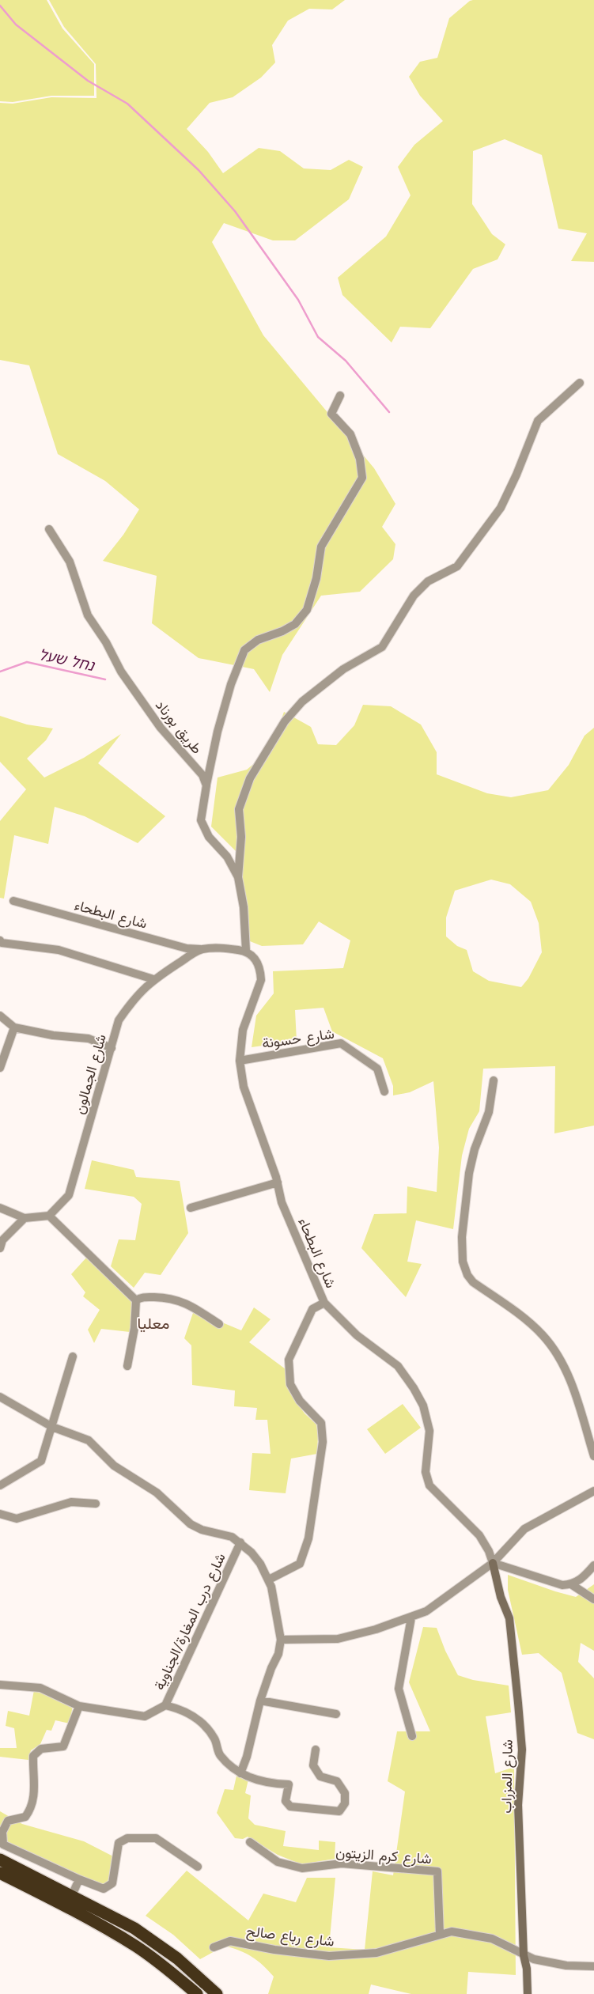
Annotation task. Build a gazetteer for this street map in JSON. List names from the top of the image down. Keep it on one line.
{"streets":{"street":["طريق بورناد","شارع البطحاء","شارع حسونة","شارع الجمالون","شارع درب المغارة/الجناوية","شارع المزراب","شارع كرم الزيتون","شارع رباع صالح"]},"crossings":[["شارع البطحاء","شارع حسونة"],["شارع البطحاء","شارع الجمالون"],["شارع البطحاء","شارع المزراب"],["شارع المزراب","شارع رباع صالح"],["شارع كرم الزيتون","شارع رباع صالح"]],"districts":["معليا"],"water":["נחל שעל"]}
